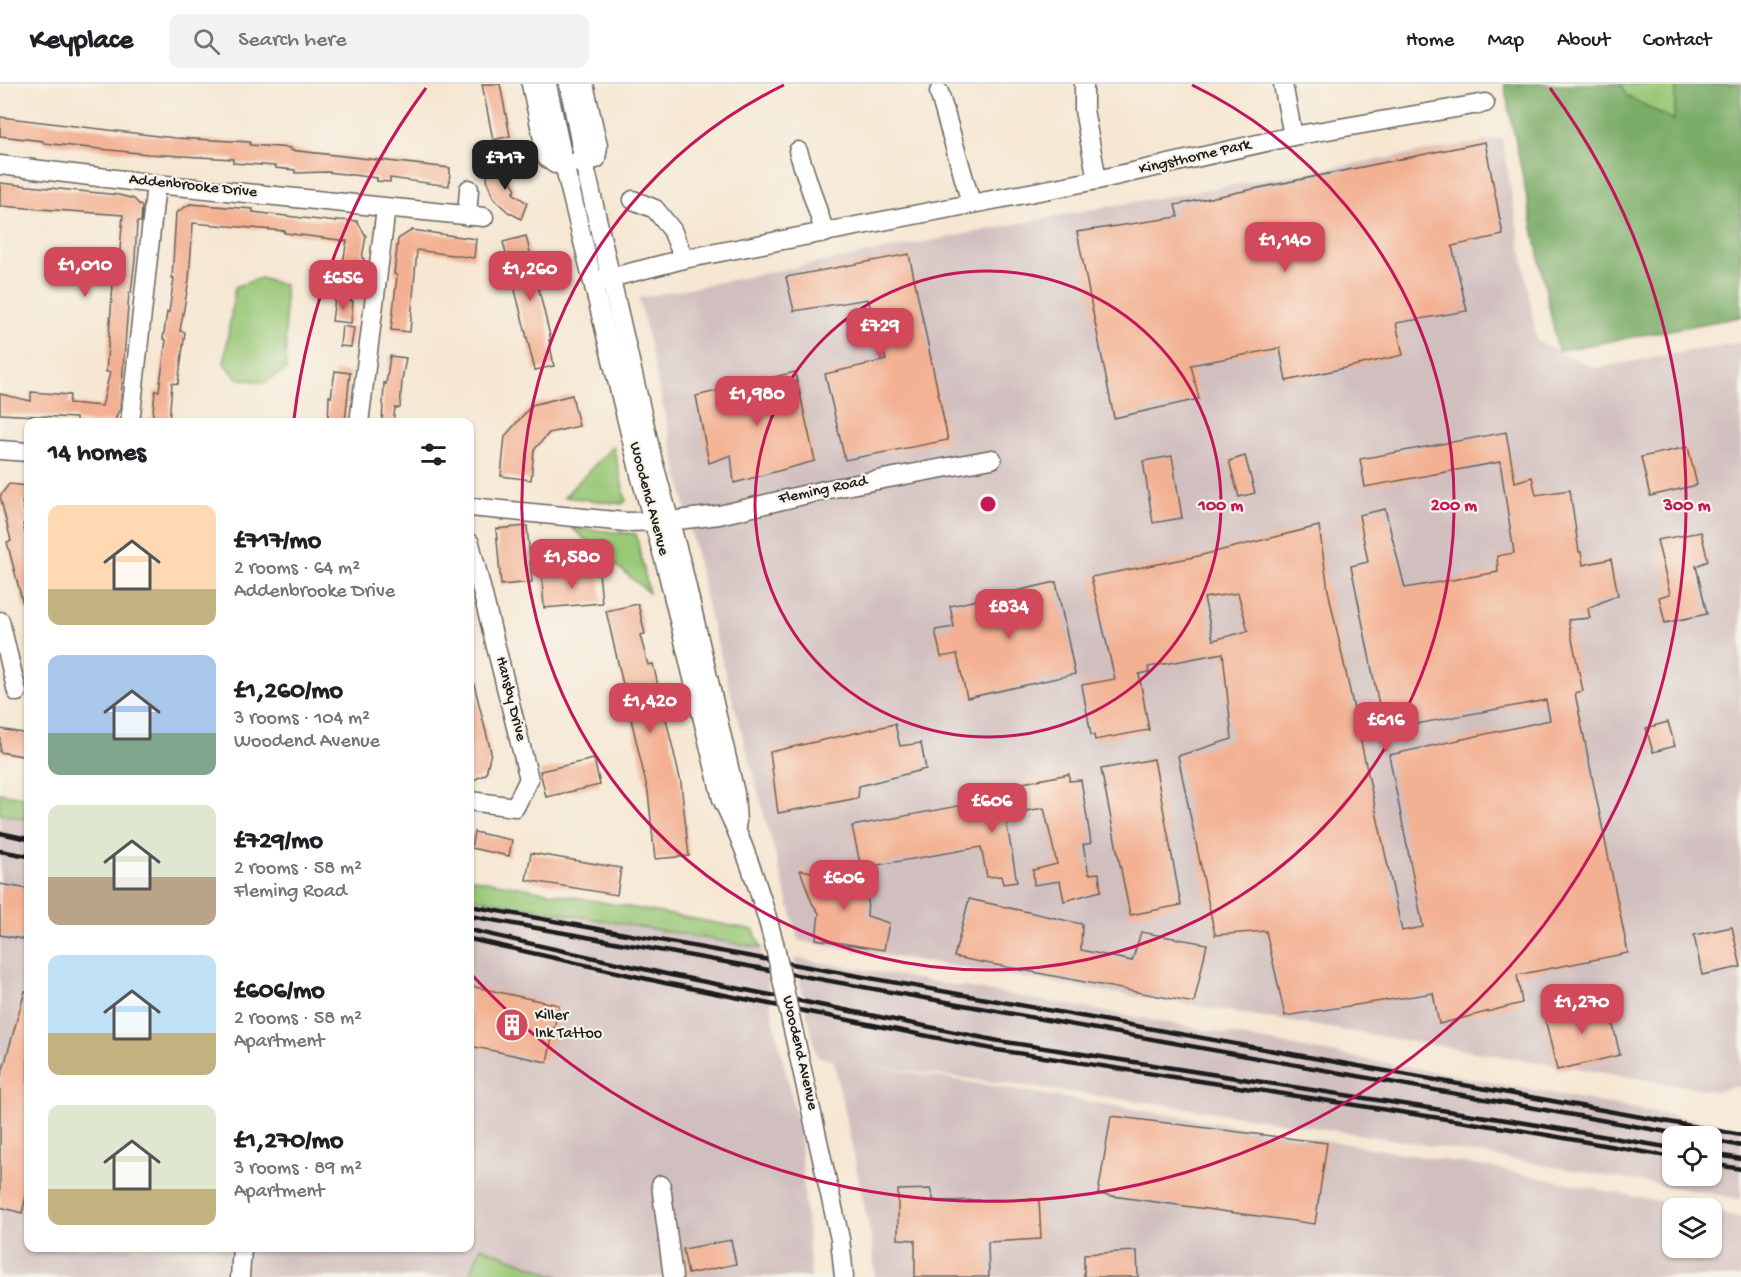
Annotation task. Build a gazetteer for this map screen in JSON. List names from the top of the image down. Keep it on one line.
{"streets":{"street":["Kingsthorne Park","Addenbrooke Drive","Fleming Road","Woodend Avenue","Hansby Drive"]},"crossings":[["Kingsthorne Park","Woodend Avenue"],["Fleming Road","Woodend Avenue"]],"places":{"building":["Killer Ink Tattoo"]},"page":{"header":"Keyplace","search":"Search here","nav":["Home","Map","About","Contact"],"price":["£717","£1,140","£1,010","£1,260","£656","£729","£1,980","£1,580","£834","£1,420","£616","£606","£606","£1,270"],"heading":"14 homes","list":[{"name":"£717/mo","note":"2 rooms · 64 m² · Addenbrooke Drive"},{"name":"£1,260/mo","note":"3 rooms · 104 m² · Woodend Avenue"},{"name":"£729/mo","note":"2 rooms · 58 m² · Fleming Road"},{"name":"£606/mo","note":"2 rooms · 58 m² · Apartment"},{"name":"£1,270/mo","note":"3 rooms · 89 m² · Apartment"}]},"rings":["100 m","200 m","300 m"]}
